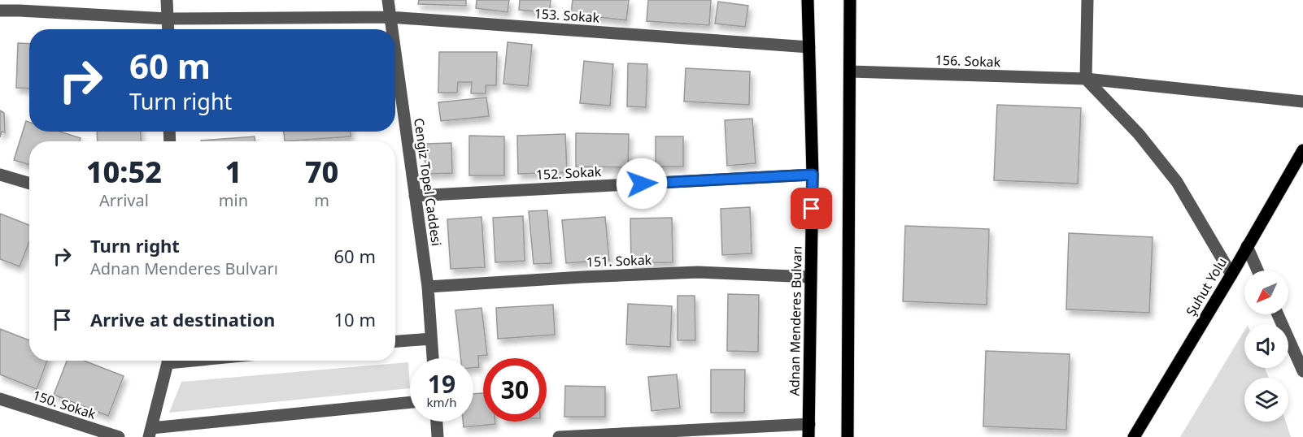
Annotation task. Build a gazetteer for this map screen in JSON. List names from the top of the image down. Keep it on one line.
{"streets":{"main road":["Şuhut Yolu","Adnan Menderes Bulvarı"],"street":["153. Sokak","156. Sokak","152. Sokak","Cengiz Topel Caddesi","151. Sokak","150. Sokak"]},"crossings":[["153. Sokak","Cengiz Topel Caddesi"],["153. Sokak","Adnan Menderes Bulvarı"],["152. Sokak","Cengiz Topel Caddesi"],["152. Sokak","Adnan Menderes Bulvarı"],["Cengiz Topel Caddesi","151. Sokak"],["151. Sokak","Adnan Menderes Bulvarı"]],"north":"bottom left","page":{"turn":["60 m","Turn right"],"eta":["10:52","Arrival","1","min","70","m"],"list":[{"name":"Turn right","note":"Adnan Menderes Bulvarı","value":"60 m"},{"name":"Arrive at destination","value":"10 m"}],"speed":"19 km/h","limit":"30"}}
